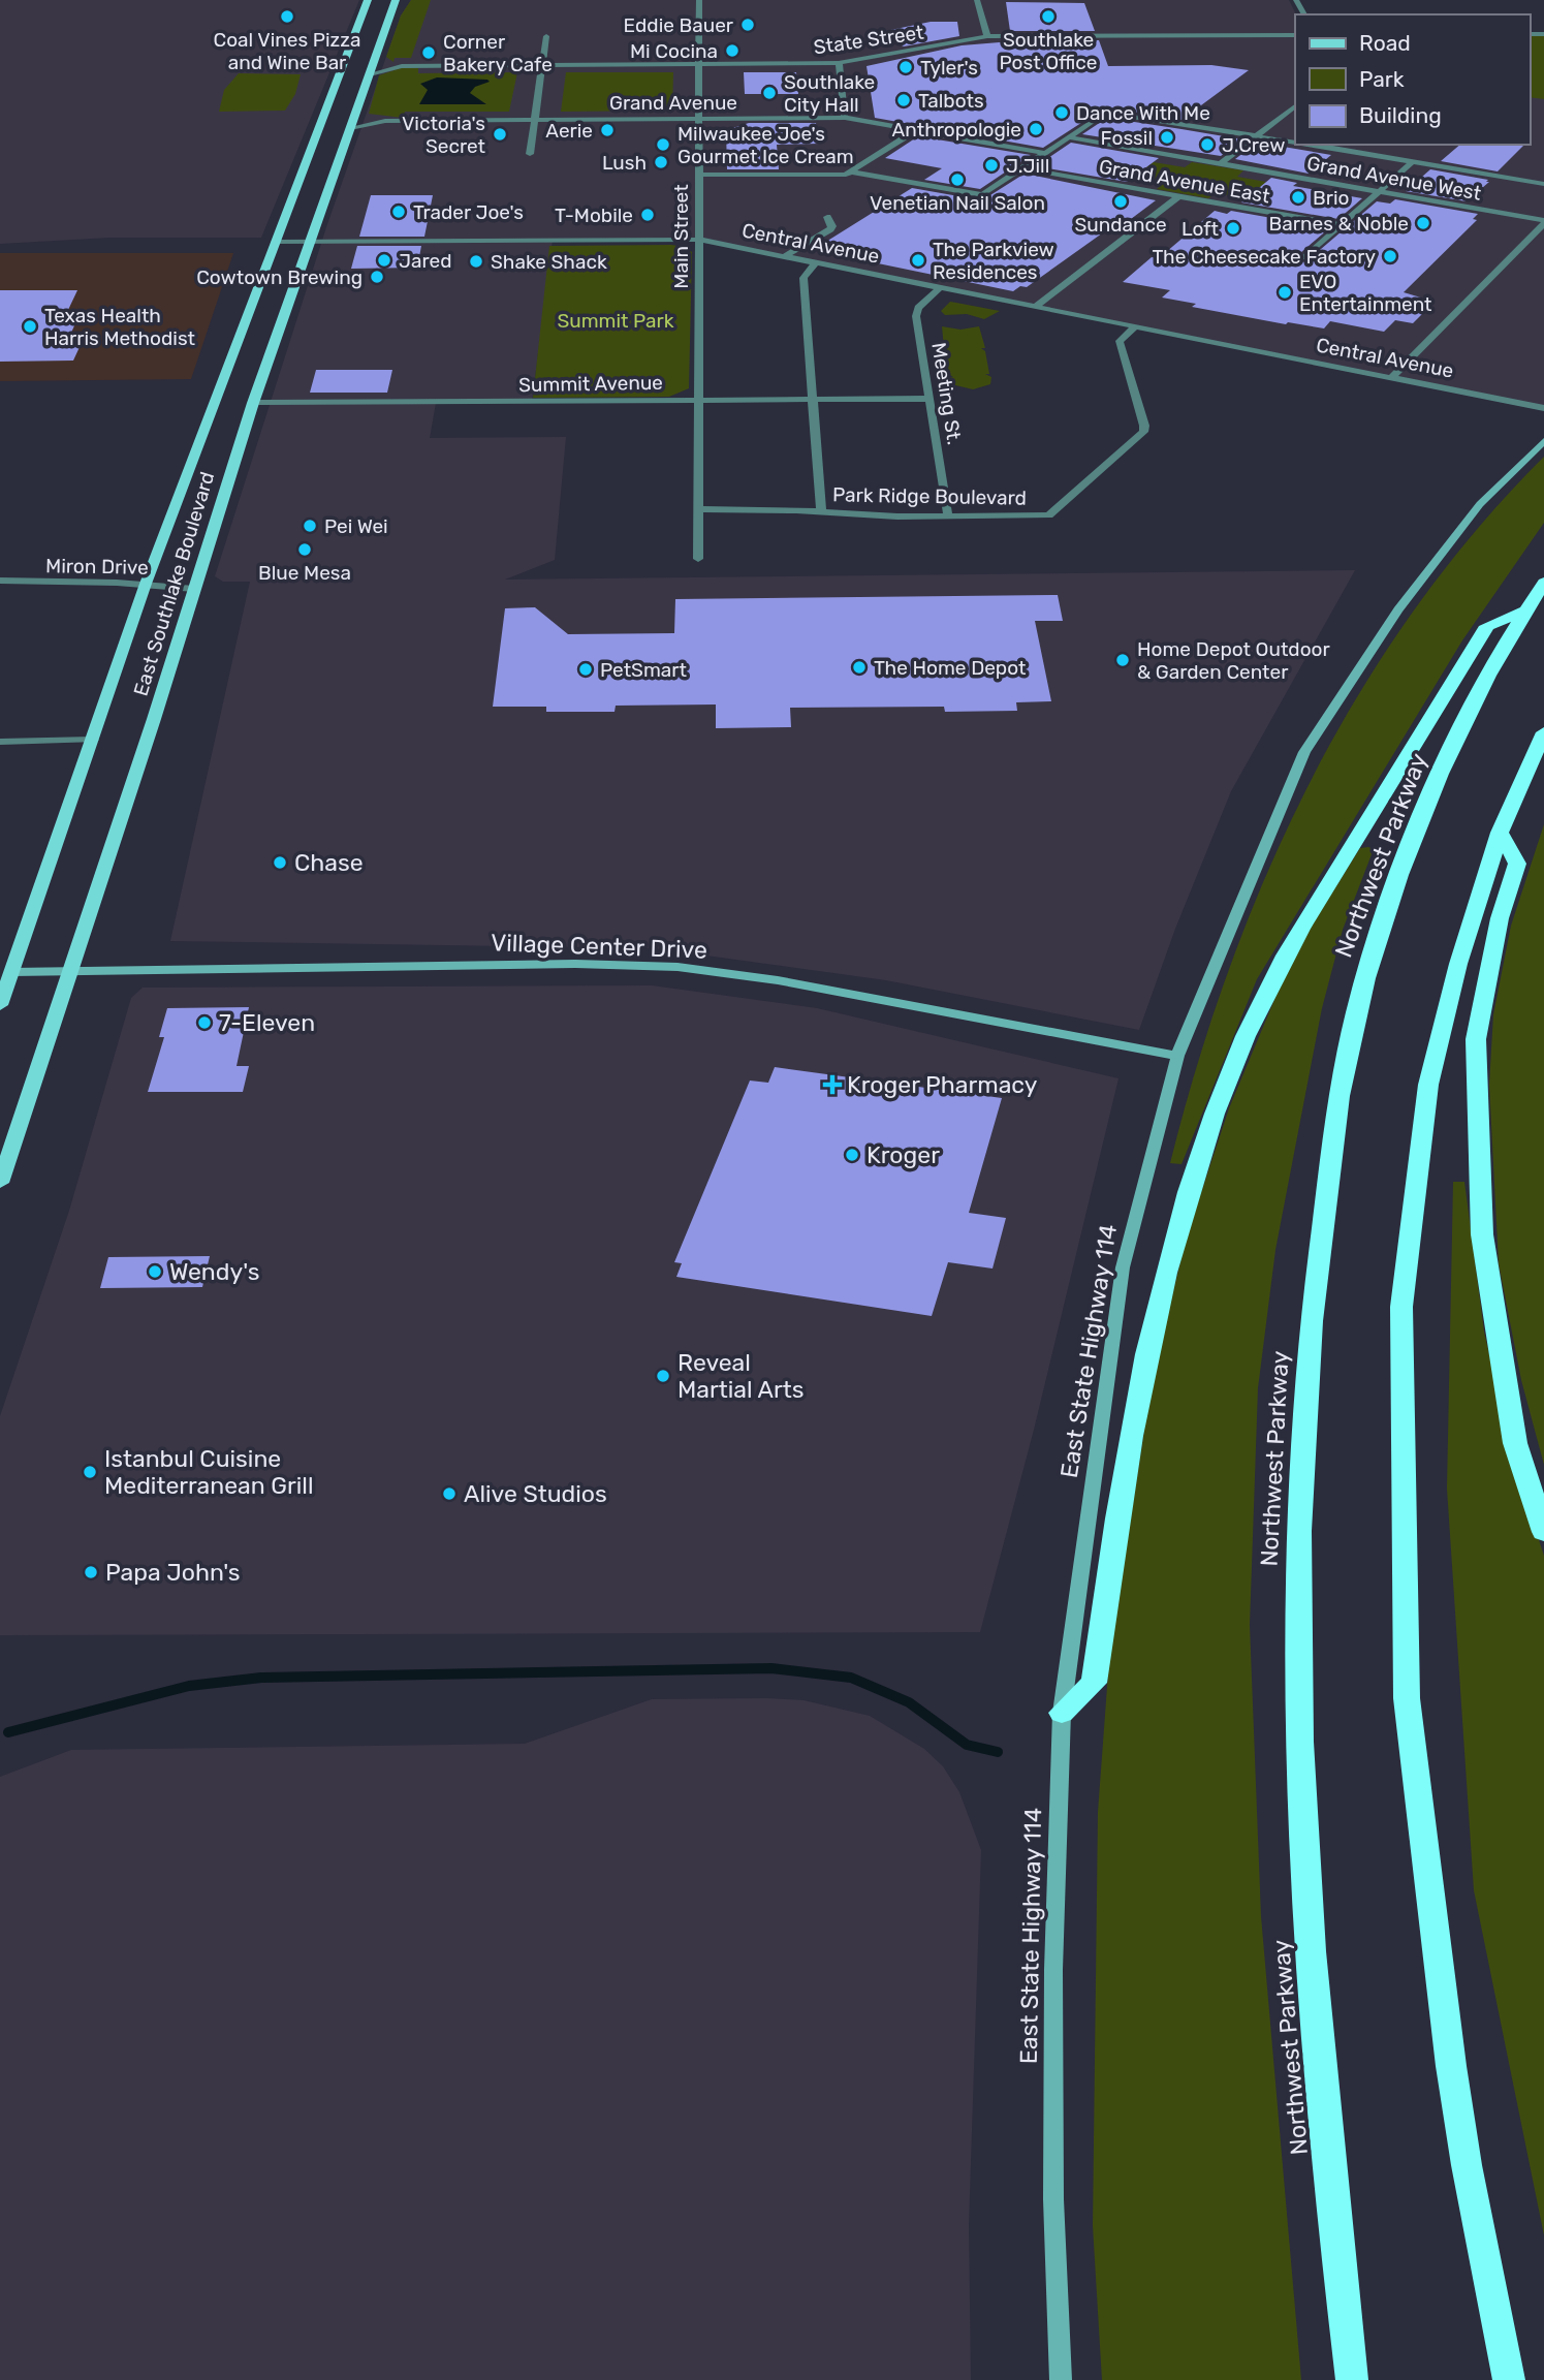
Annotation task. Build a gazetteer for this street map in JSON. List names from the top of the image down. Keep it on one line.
{"streets":{"highway":["Northwest Parkway"],"main road":["East Southlake Boulevard","Village Center Drive","East State Highway 114"],"street":["State Street","Grand Avenue","Grand Avenue West","Grand Avenue East","Main Street","Central Avenue","Summit Avenue","Meeting St.","Park Ridge Boulevard","Miron Drive"]},"crossings":[["State Street","Main Street"],["State Street","East Southlake Boulevard"],["Grand Avenue","Main Street"],["Grand Avenue","East Southlake Boulevard"],["Main Street","Central Avenue"],["Main Street","Summit Avenue"],["Main Street","Park Ridge Boulevard"],["Central Avenue","Meeting St."],["Central Avenue","Park Ridge Boulevard"],["Central Avenue","East Southlake Boulevard"],["Summit Avenue","Meeting St."],["Summit Avenue","East Southlake Boulevard"],["Meeting St.","Park Ridge Boulevard"],["Miron Drive","East Southlake Boulevard"],["East Southlake Boulevard","Village Center Drive"],["Village Center Drive","East State Highway 114"]],"parks":["Summit Park"],"places":{"other":["Coal Vines Pizza and Wine Bar","Southlake Post Office","Eddie Bauer","Mi Cocina","Corner Bakery Cafe","Tyler's","Southlake City Hall","Talbots","Dance With Me","Anthropologie","Aerie","Victoria's Secret","Fossil","Milwaukee Joe's Gourmet Ice Cream","J.Crew","Lush","J.Jill","Venetian Nail Salon","Brio","Sundance","Trader Joe's","T-Mobile","Barnes & Noble","Loft","The Cheesecake Factory","Jared","The Parkview Residences","Shake Shack","Cowtown Brewing","EVO Entertainment","Texas Health Harris Methodist","Pei Wei","Blue Mesa","Home Depot Outdoor & Garden Center","The Home Depot","PetSmart","Chase","7-Eleven","Kroger","Wendy's","Reveal Martial Arts","Istanbul Cuisine Mediterranean Grill","Alive Studios","Papa John's"],"health":["Kroger Pharmacy"]},"legend":["Road","Park","Building"]}
